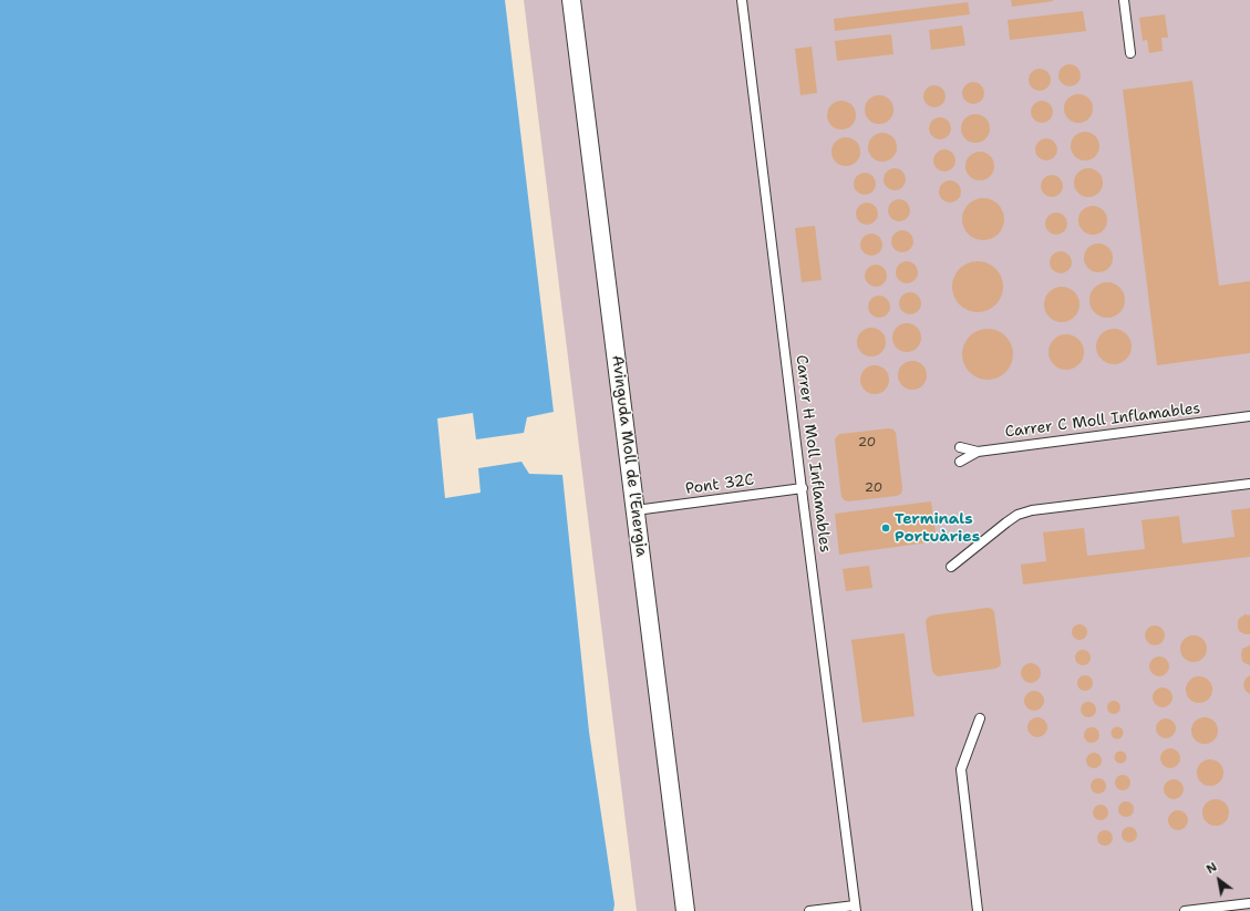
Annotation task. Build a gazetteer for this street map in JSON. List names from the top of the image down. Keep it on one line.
{"streets":{"street":["Avinguda Moll de l'Energia"],"lane":["Carrer C Moll Inflamables","Carrer H Moll Inflamables","Pont 32C"]},"crossings":[["Carrer H Moll Inflamables","Pont 32C"],["Avinguda Moll de l'Energia","Pont 32C"]],"places":["Terminals Portuàries"],"house_numbers":["20","20"],"north":"top left"}
